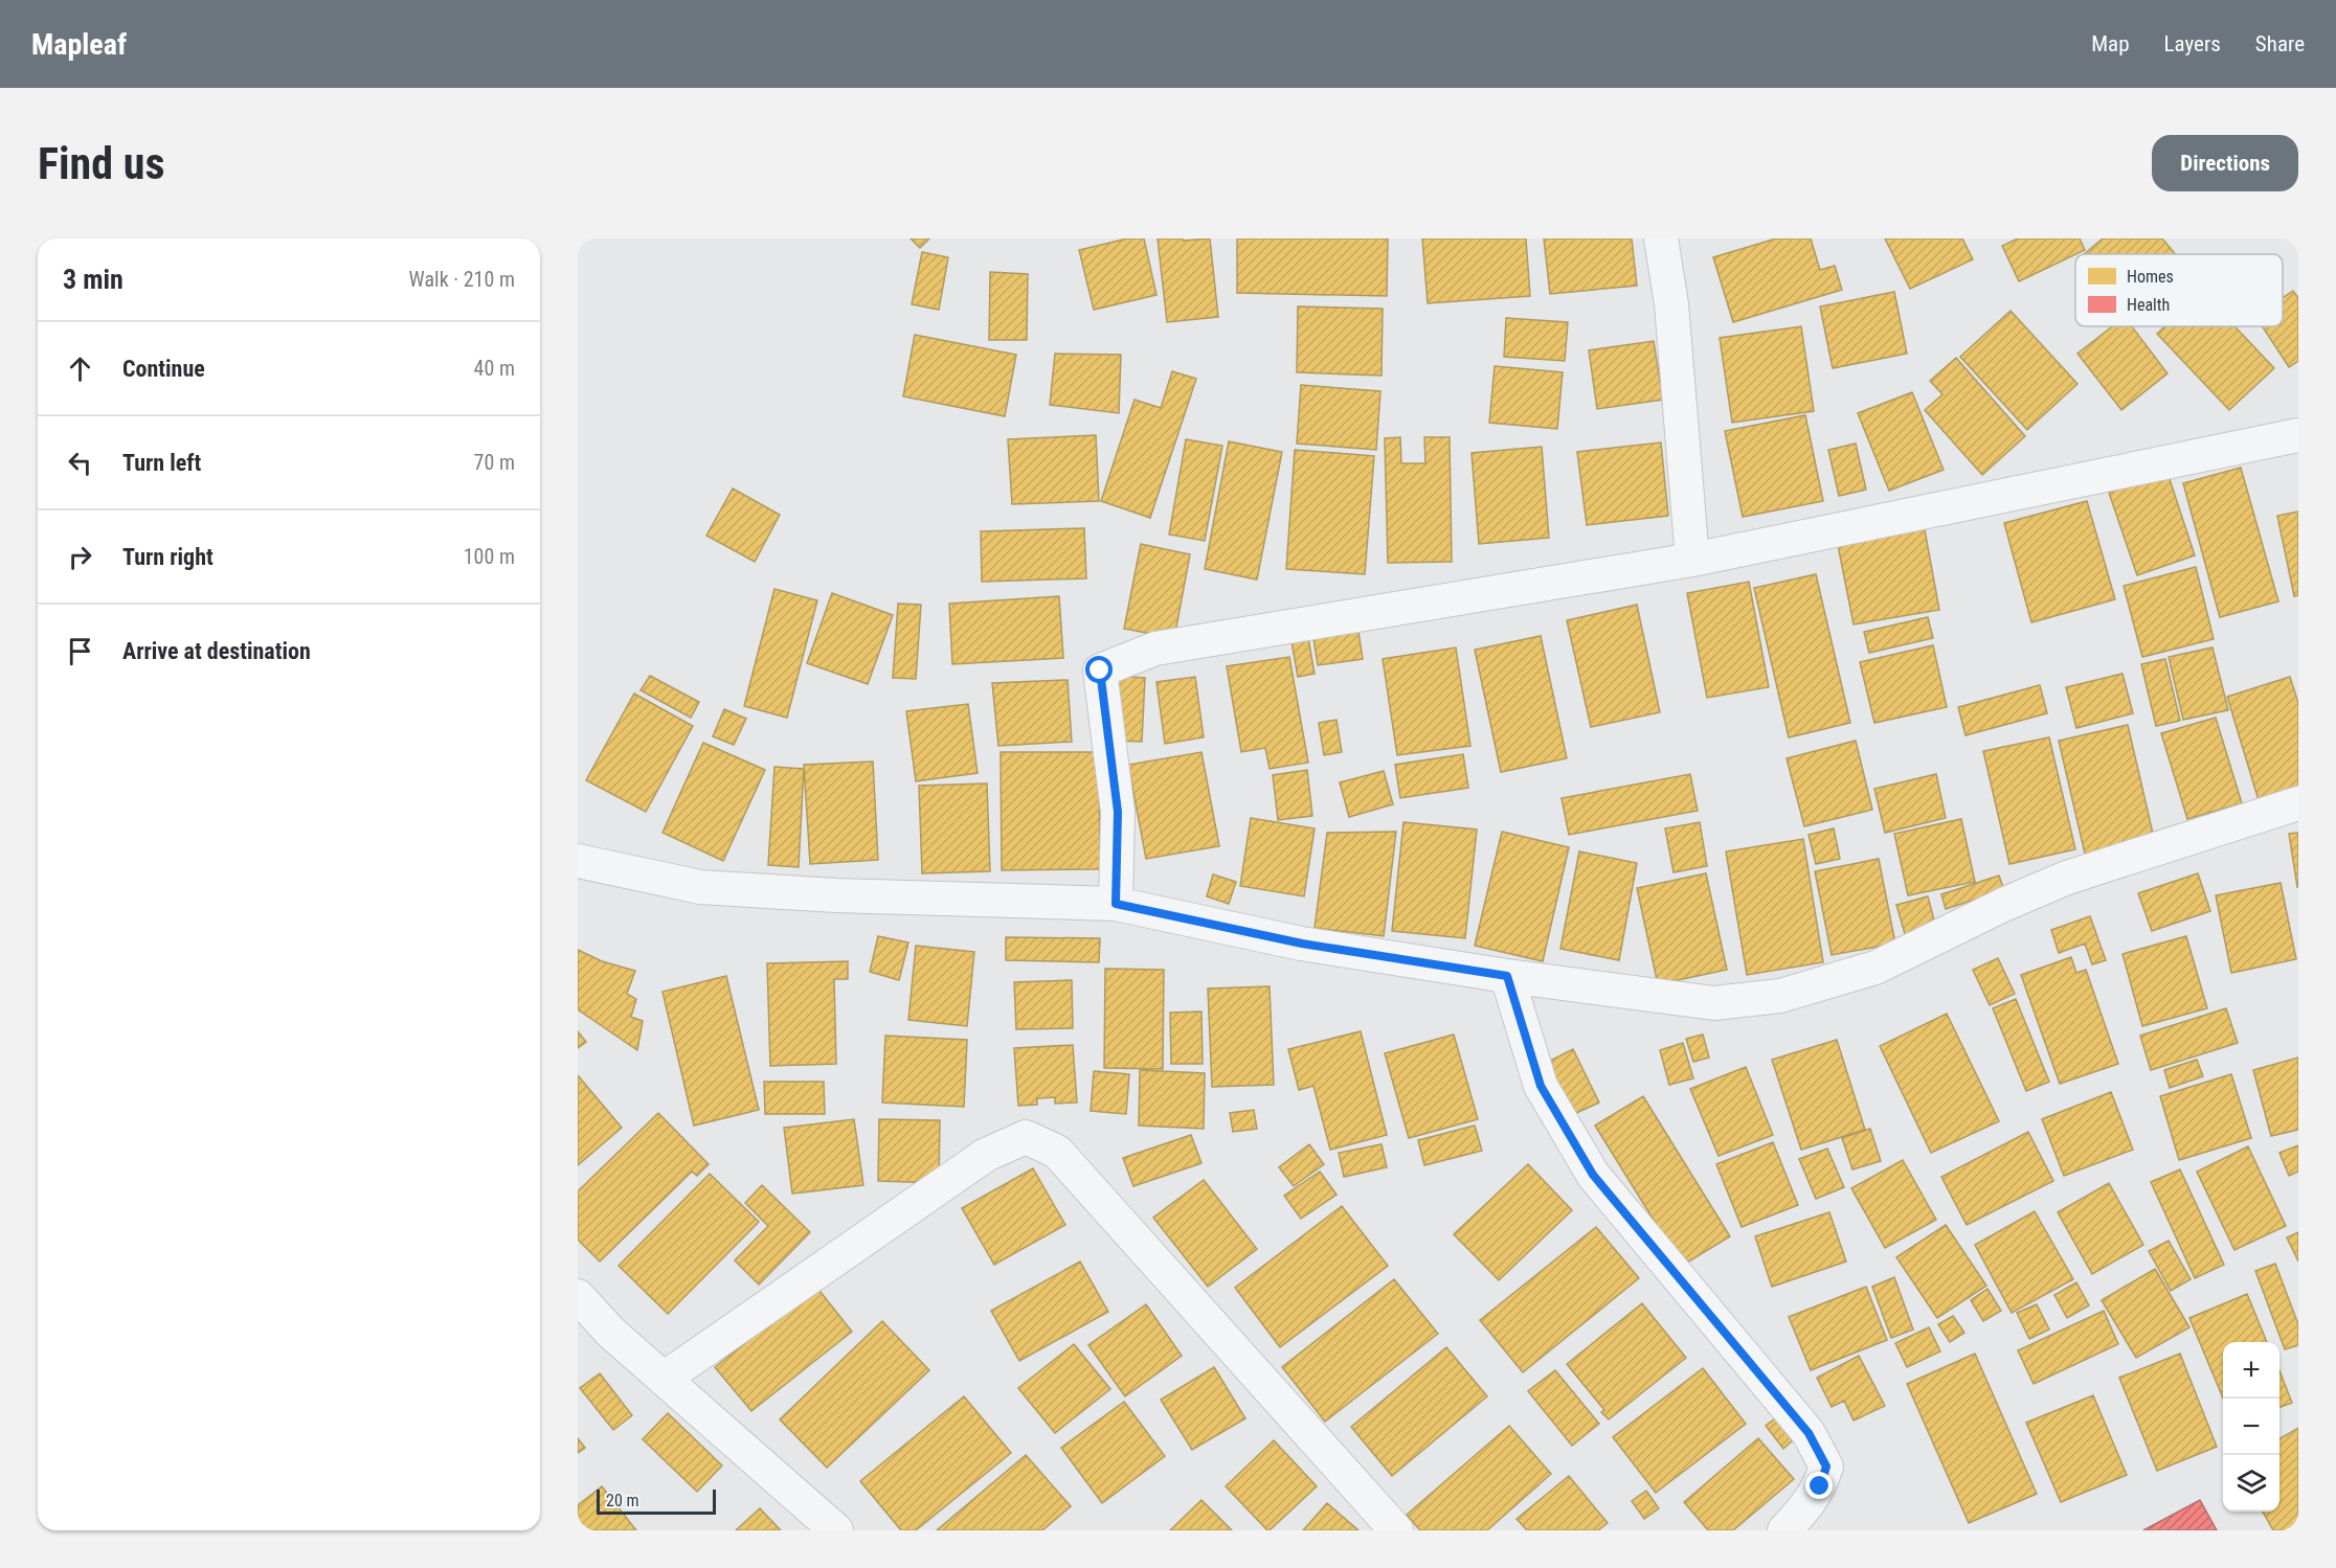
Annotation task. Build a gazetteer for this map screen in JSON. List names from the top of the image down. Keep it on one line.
{"legend":["Homes","Health"],"scale_bar":"20 m","page":{"header":"Mapleaf","nav":["Map","Layers","Share"],"buttons":"Directions","title":"Find us","heading":["3 min","Walk · 210 m"],"list":[["Continue","40 m"],["Turn left","70 m"],["Turn right","100 m"],"Arrive at destination"],"map_buttons":["+","−"],"scale":"20 m"}}
